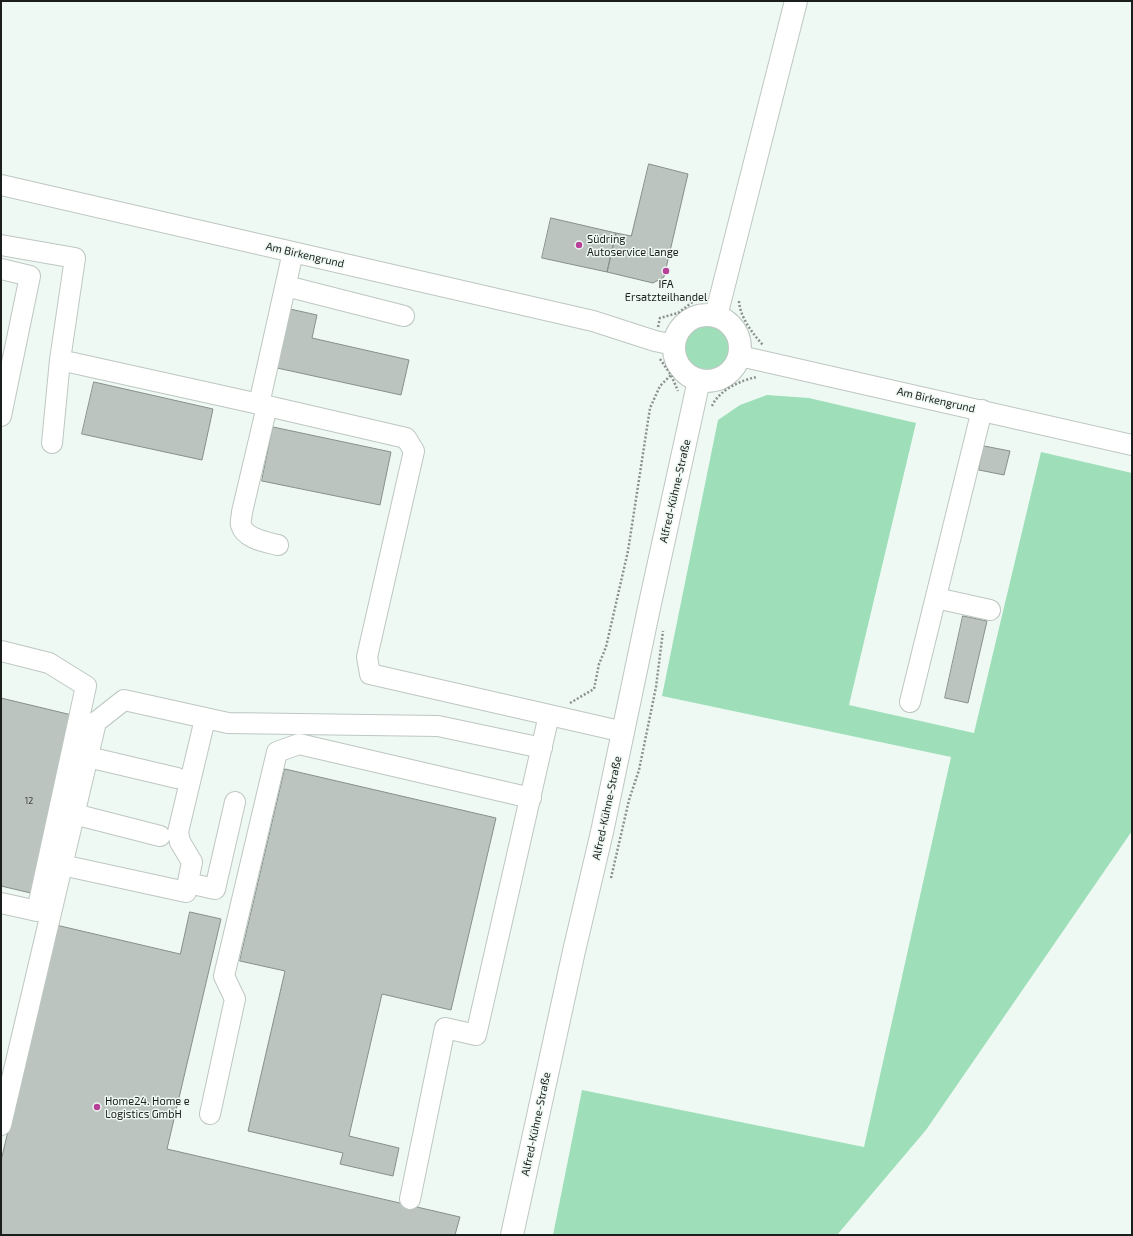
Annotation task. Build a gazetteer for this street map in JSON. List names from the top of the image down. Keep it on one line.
{"streets":{"main road":["Alfred-Kühne-Straße"],"street":["Am Birkengrund"]},"crossings":[["Am Birkengrund","Alfred-Kühne-Straße"]],"places":["Südring Autoservice Lange","IFA Ersatzteilhandel","Home24. Home e Logistics GmbH"],"house_numbers":["12"]}
